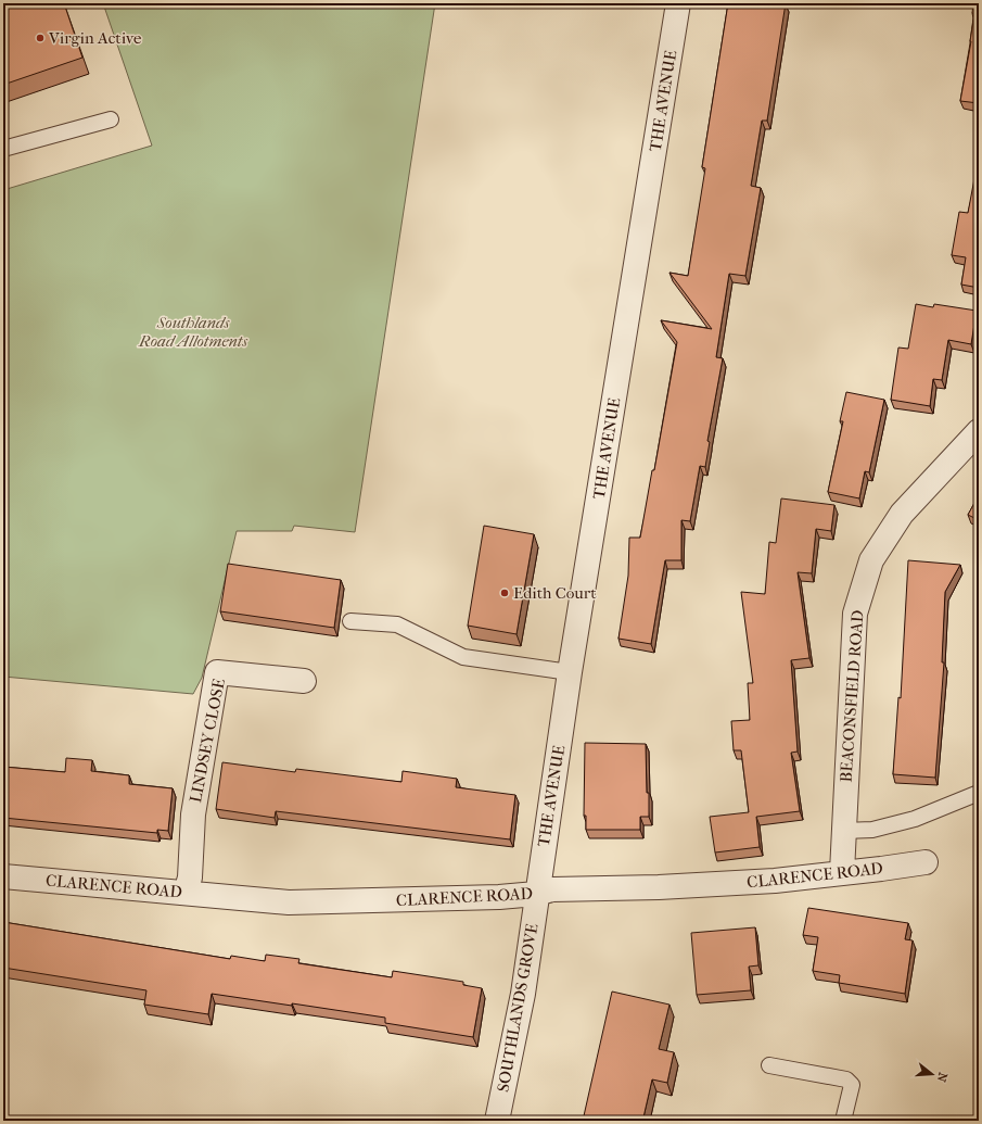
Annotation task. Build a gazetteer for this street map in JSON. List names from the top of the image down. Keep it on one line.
{"streets":{"street":["THE AVENUE","BEACONSFIELD ROAD","LINDSEY CLOSE","CLARENCE ROAD","SOUTHLANDS GROVE"]},"crossings":[["THE AVENUE","CLARENCE ROAD"],["THE AVENUE","SOUTHLANDS GROVE"],["BEACONSFIELD ROAD","CLARENCE ROAD"],["LINDSEY CLOSE","CLARENCE ROAD"],["CLARENCE ROAD","SOUTHLANDS GROVE"]],"parks":["Southlands Road Allotments"],"places":["Virgin Active","Edith Court"],"north":"right"}
